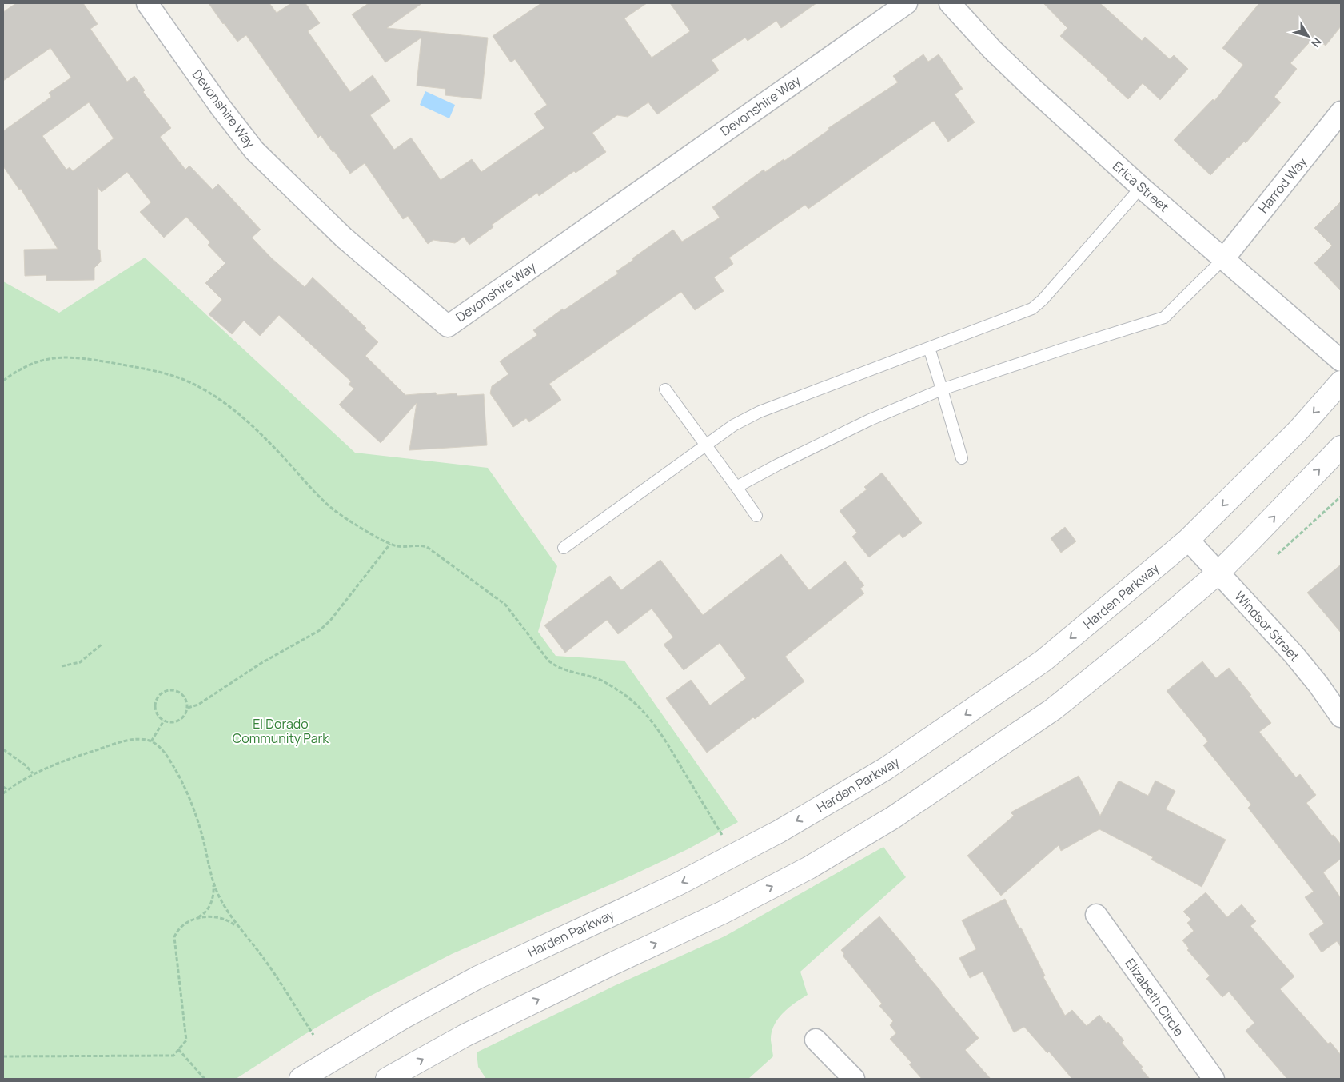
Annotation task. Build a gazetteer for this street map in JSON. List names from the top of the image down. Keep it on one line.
{"streets":{"street":["Devonshire Way","Harrod Way","Erica Street","Harden Parkway","Windsor Street","Elizabeth Circle"]},"crossings":[["Harrod Way","Erica Street"],["Harden Parkway","Windsor Street"]],"parks":["El Dorado Community Park"],"north":"bottom right"}
